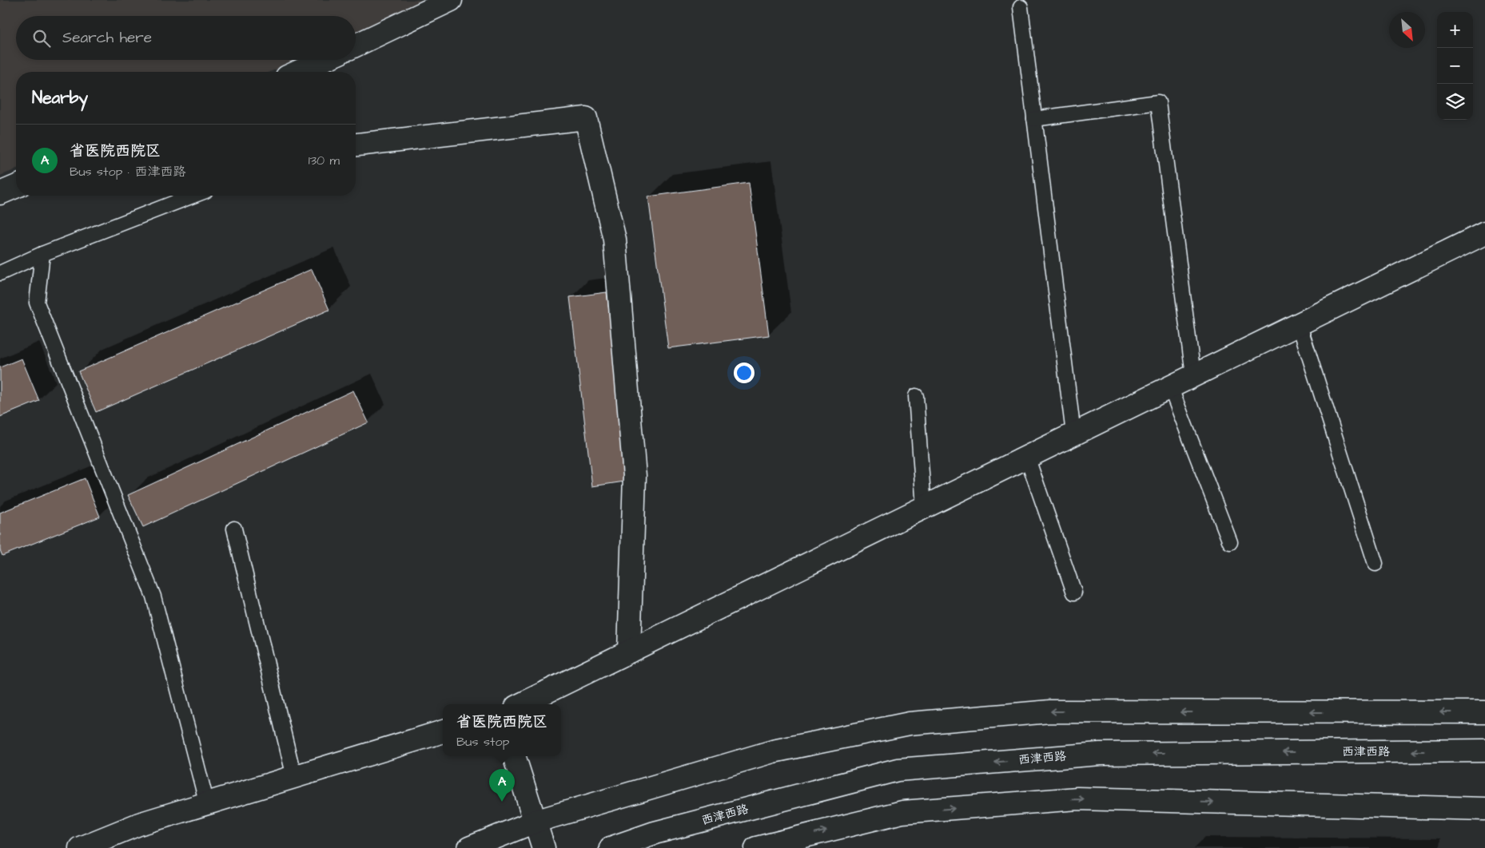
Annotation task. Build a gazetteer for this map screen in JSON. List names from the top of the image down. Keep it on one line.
{"streets":{"street":["西津西路"]},"north":"bottom right","page":{"map_buttons":["+","−"],"search":"Search here","heading":"Nearby","list":[{"mark":"A","name":"省医院西院区","note":"Bus stop · 西津西路","value":"130 m"}],"popup":["省医院西院区","Bus stop"],"pins":"A"}}
